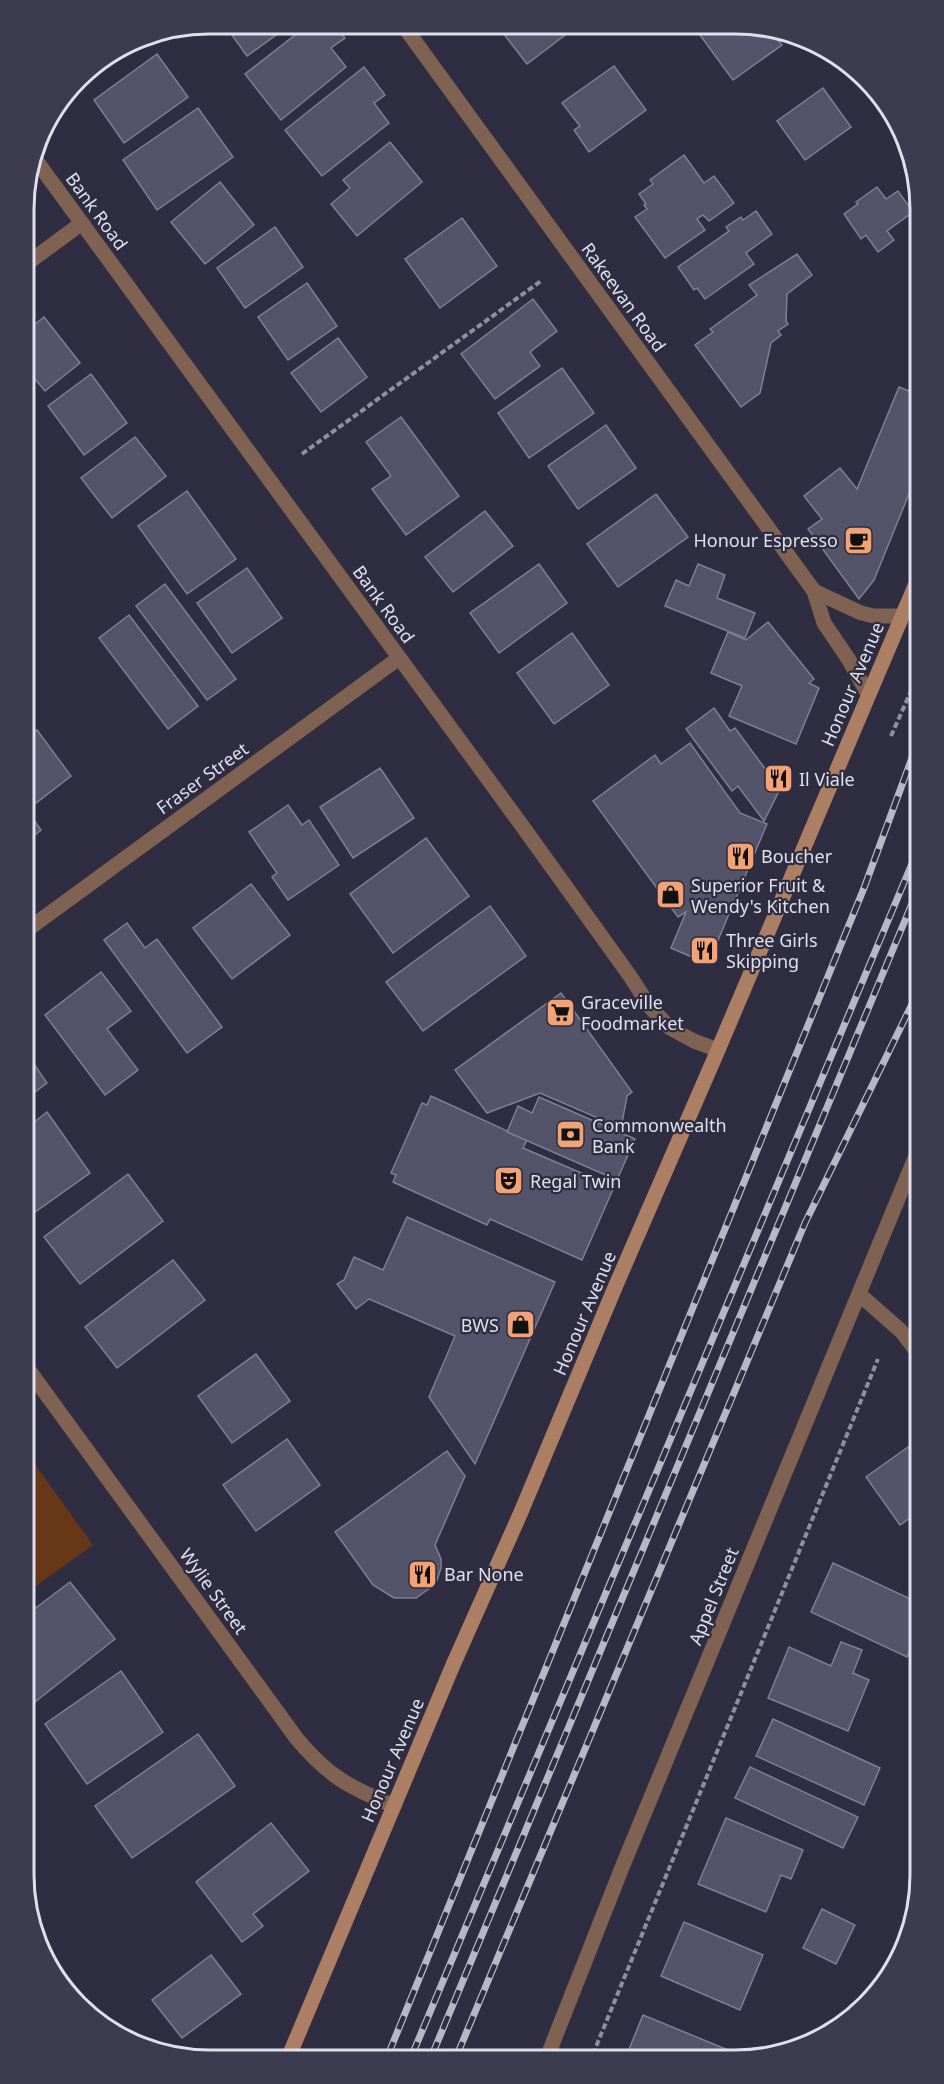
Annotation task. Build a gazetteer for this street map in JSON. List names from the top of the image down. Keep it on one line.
{"streets":{"main road":["Honour Avenue"],"street":["Bank Road","Rakeevan Road","Fraser Street","Wylie Street","Appel Street"]},"crossings":[["Bank Road","Honour Avenue"],["Bank Road","Fraser Street"],["Rakeevan Road","Honour Avenue"],["Honour Avenue","Wylie Street"]],"places":{"cafe":["Honour Espresso"],"restaurant":["Il Viale","Boucher","Three Girls Skipping","Bar None"],"shop":["Superior Fruit & Wendy's Kitchen","BWS"],"supermarket":["Graceville Foodmarket"],"bank":["Commonwealth Bank"],"theatre":["Regal Twin"]}}
